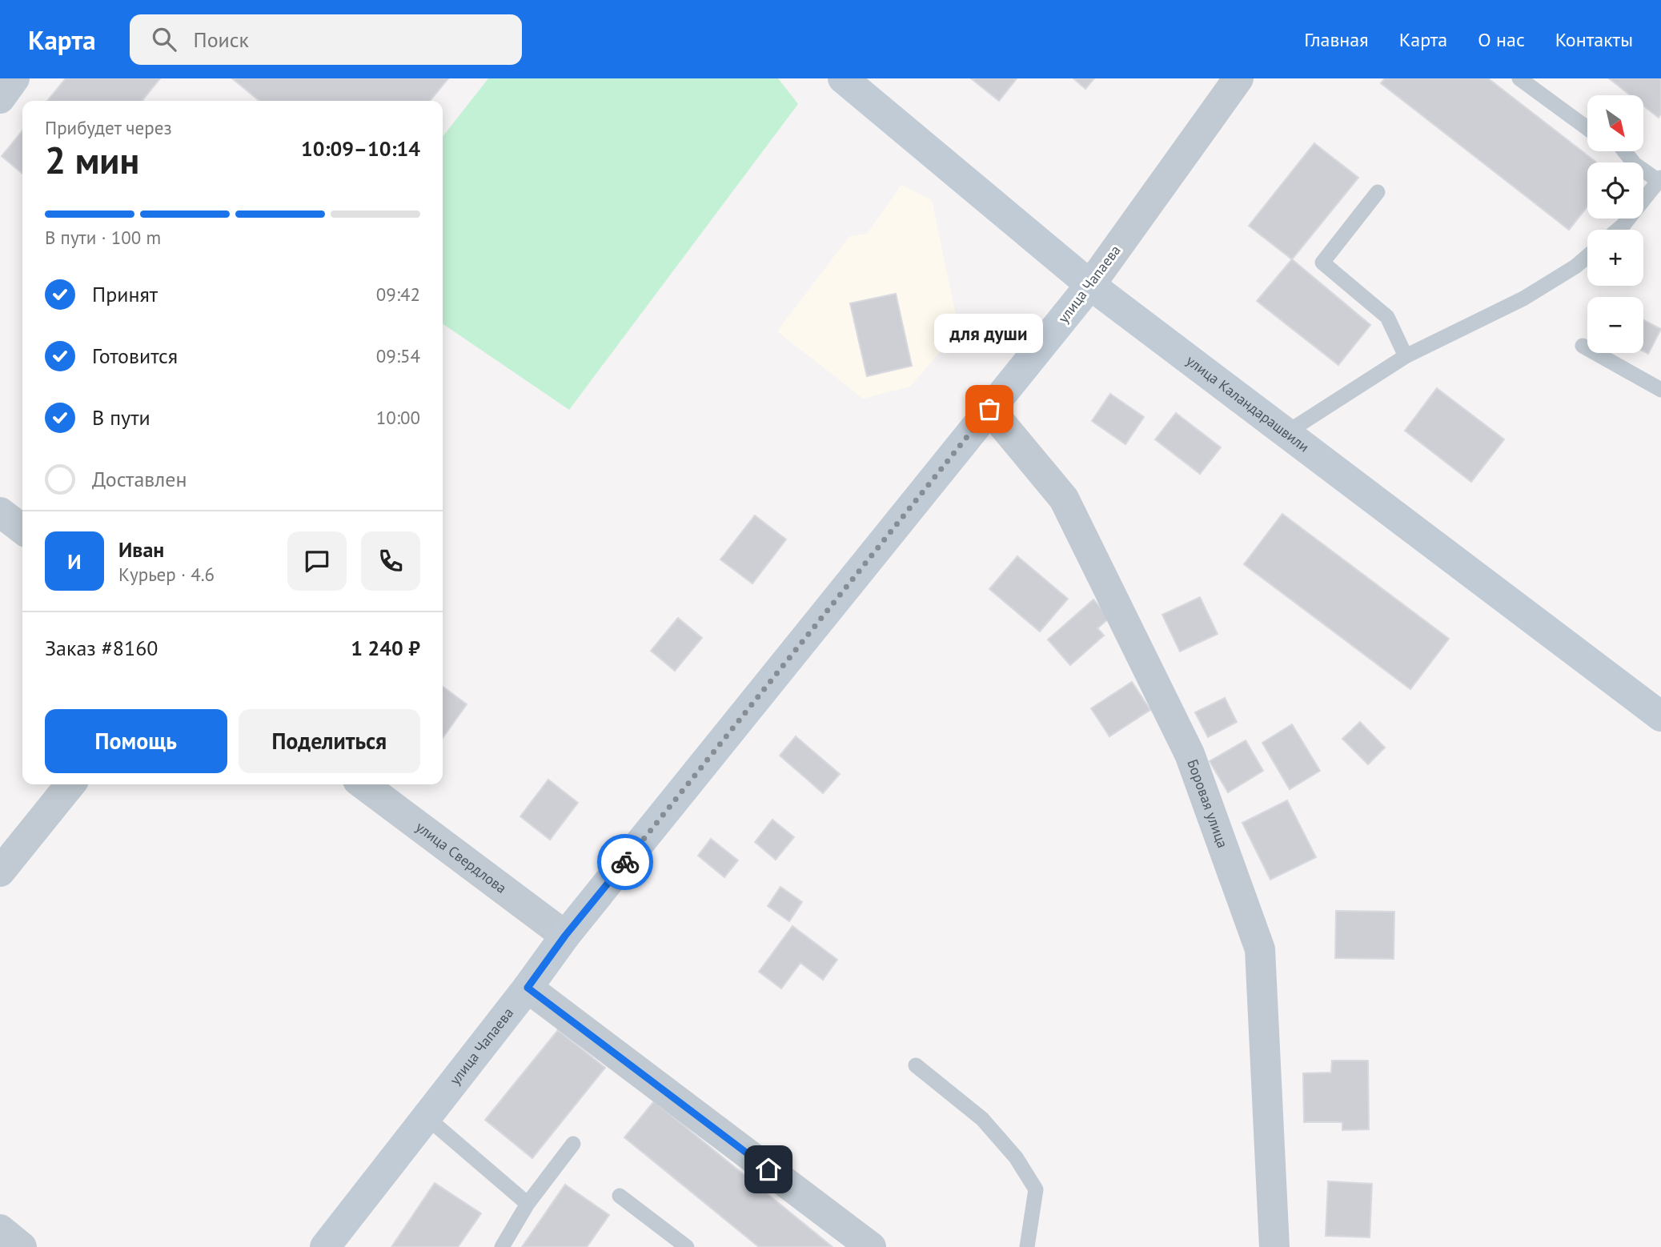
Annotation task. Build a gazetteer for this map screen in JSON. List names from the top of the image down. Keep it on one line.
{"streets":{"main road":["улица Чапаева","улица Каландарашвили"],"street":["Боровая улица","улица Свердлова"]},"crossings":[["улица Чапаева","улица Каландарашвили"],["улица Чапаева","Боровая улица"],["улица Чапаева","улица Свердлова"]],"places":["для души"],"north":"bottom right","page":{"header":"Карта","search":"Поиск","nav":["Главная","Карта","О нас","Контакты"],"map_buttons":["+","−"],"heading":["2 мин","Прибудет через","10:09–10:14"],"panel":["Иван","Курьер · 4.6","Заказ #8160","1 240 ₽"],"bar":"В пути · 100 m","list":[["Принят","09:42"],["Готовится","09:54"],["В пути","10:00"],"Доставлен"],"bubble":"для души","round":"И","buttons":["Помощь","Поделиться"]}}
